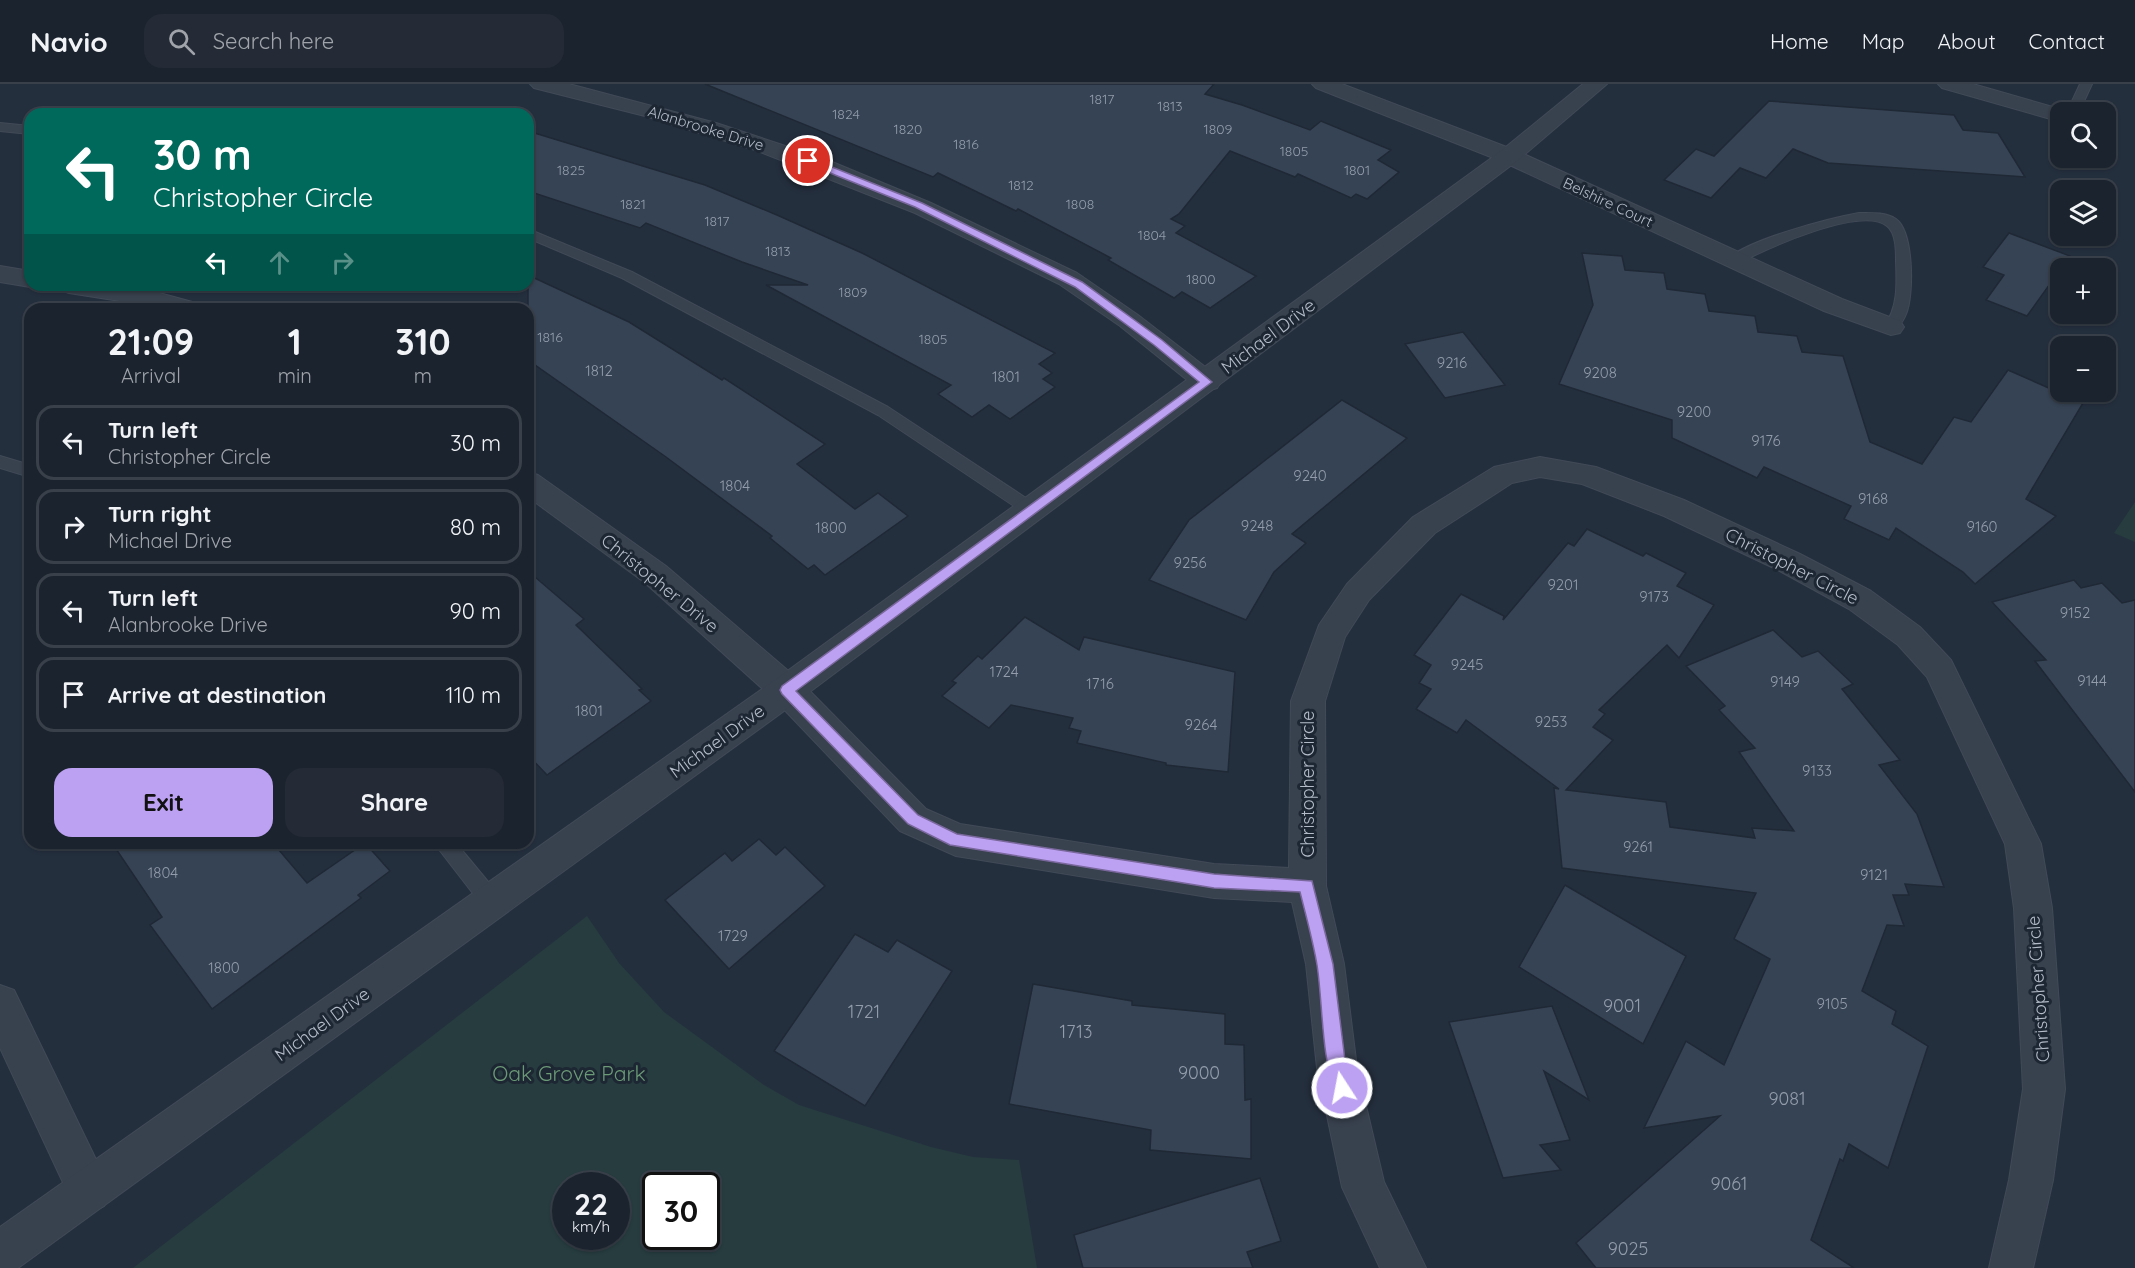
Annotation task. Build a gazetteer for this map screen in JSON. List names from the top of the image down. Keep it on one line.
{"streets":{"street":["Alanbrooke Drive","Belshire Court","Michael Drive","Christopher Circle","Christopher Drive"]},"crossings":[["Alanbrooke Drive","Michael Drive"],["Belshire Court","Michael Drive"],["Michael Drive","Christopher Drive"]],"parks":["Oak Grove Park"],"house_numbers":["1817","1813","1824","1820","1809","1816","1805","1825","1801","1812","1821","1808","1817","1804","1813","1800","1809","1816","1805","9216","1812","9208","1801","9200","9176","9240","1804","9168","9248","9160","1800","9256","9201","9173","9152","9245","1724","9144","9149","1716","1801","9253","9264","9133","9261","1804","9121","1729","1800","9105","9001","1721","1713","9000","9081","9061","9025"],"page":{"header":"Navio","search":"Search here","nav":["Home","Map","About","Contact"],"map_buttons":["+","−"],"turn":["30 m","Christopher Circle"],"eta":["21:09","Arrival","1","min","310","m"],"list":[{"name":"Turn left","note":"Christopher Circle","value":"30 m"},{"name":"Turn right","note":"Michael Drive","value":"80 m"},{"name":"Turn left","note":"Alanbrooke Drive","value":"90 m"},{"name":"Arrive at destination","value":"110 m"}],"buttons":["Exit","Share"],"speed":"22 km/h","limit":"30"}}
